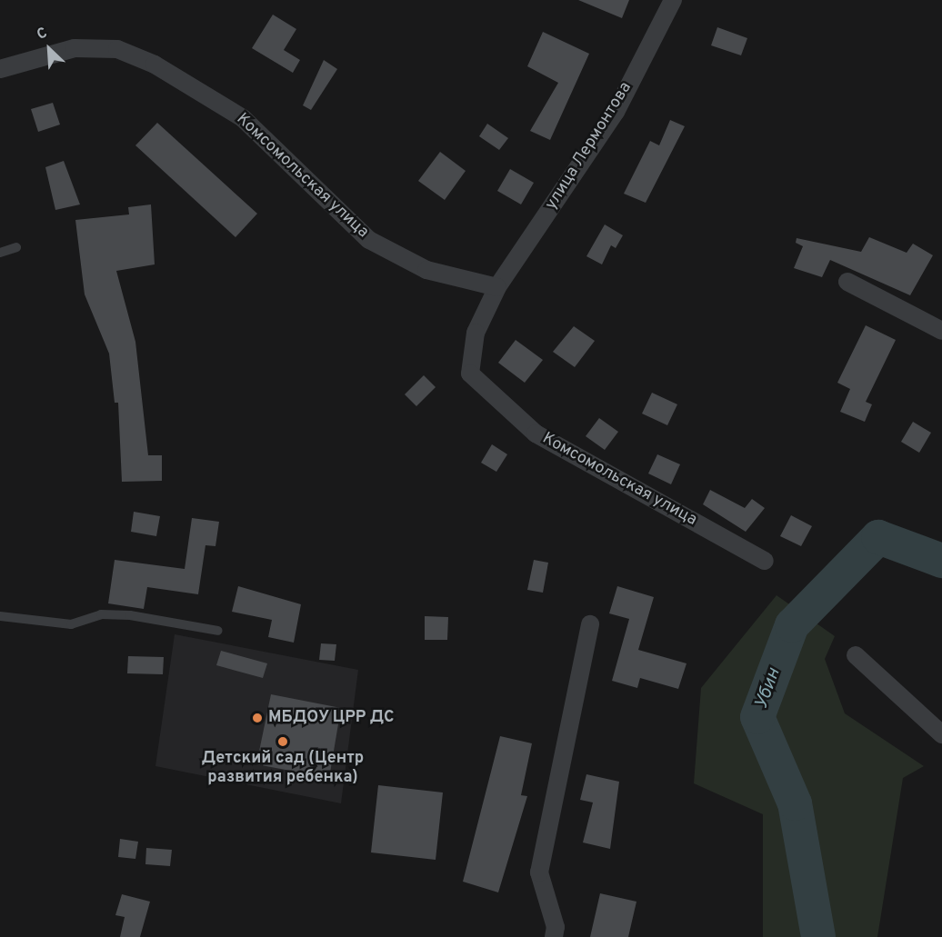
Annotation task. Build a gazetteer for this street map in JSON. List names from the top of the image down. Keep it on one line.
{"streets":{"street":["улица Лермонтова","Комсомольская улица"]},"crossings":[["улица Лермонтова","Комсомольская улица"]],"water":["Убин"],"places":["МБДОУ ЦРР ДС","Детский сад (Центр развития ребенка)"],"north":"top left"}
